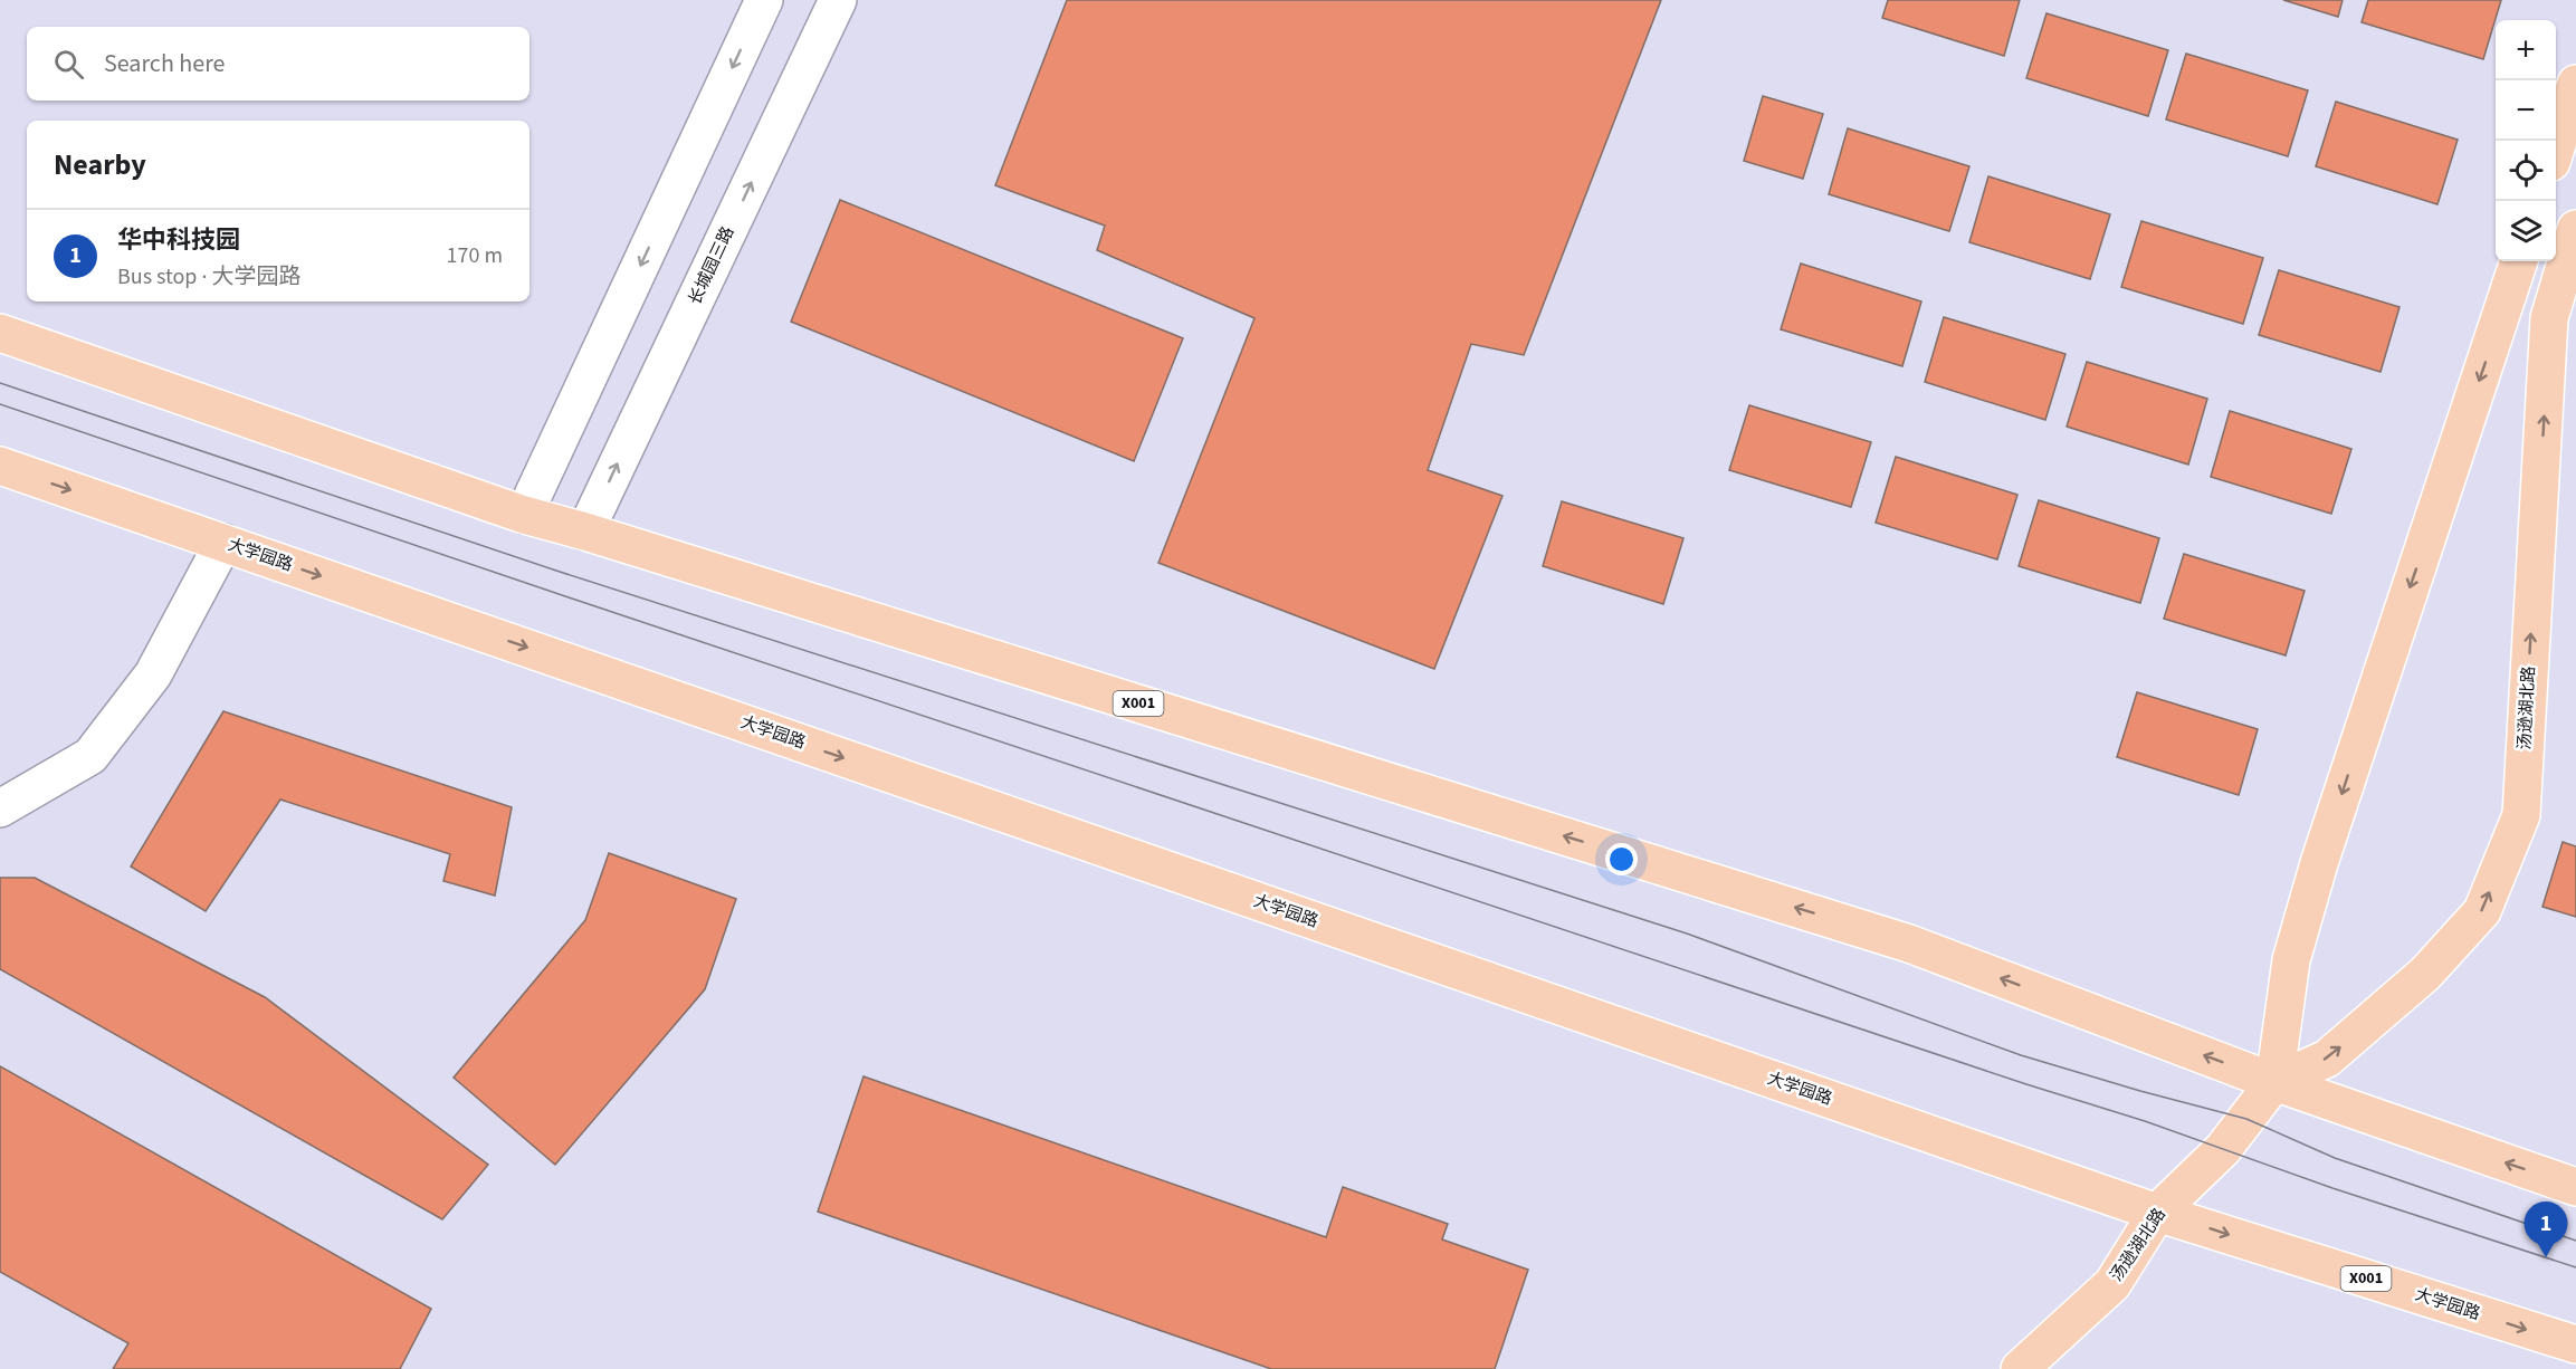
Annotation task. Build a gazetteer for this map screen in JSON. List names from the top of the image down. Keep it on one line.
{"streets":{"main road":["大学园路","X001","汤逊湖北路"],"street":["长城园三路"]},"crossings":[["长城园三路","X001"],["大学园路","汤逊湖北路"],["X001","汤逊湖北路"]],"page":{"map_buttons":["+","−"],"search":"Search here","heading":"Nearby","list":[{"mark":"1","name":"华中科技园","note":"Bus stop · 大学园路","value":"170 m"}],"pins":"1"}}
